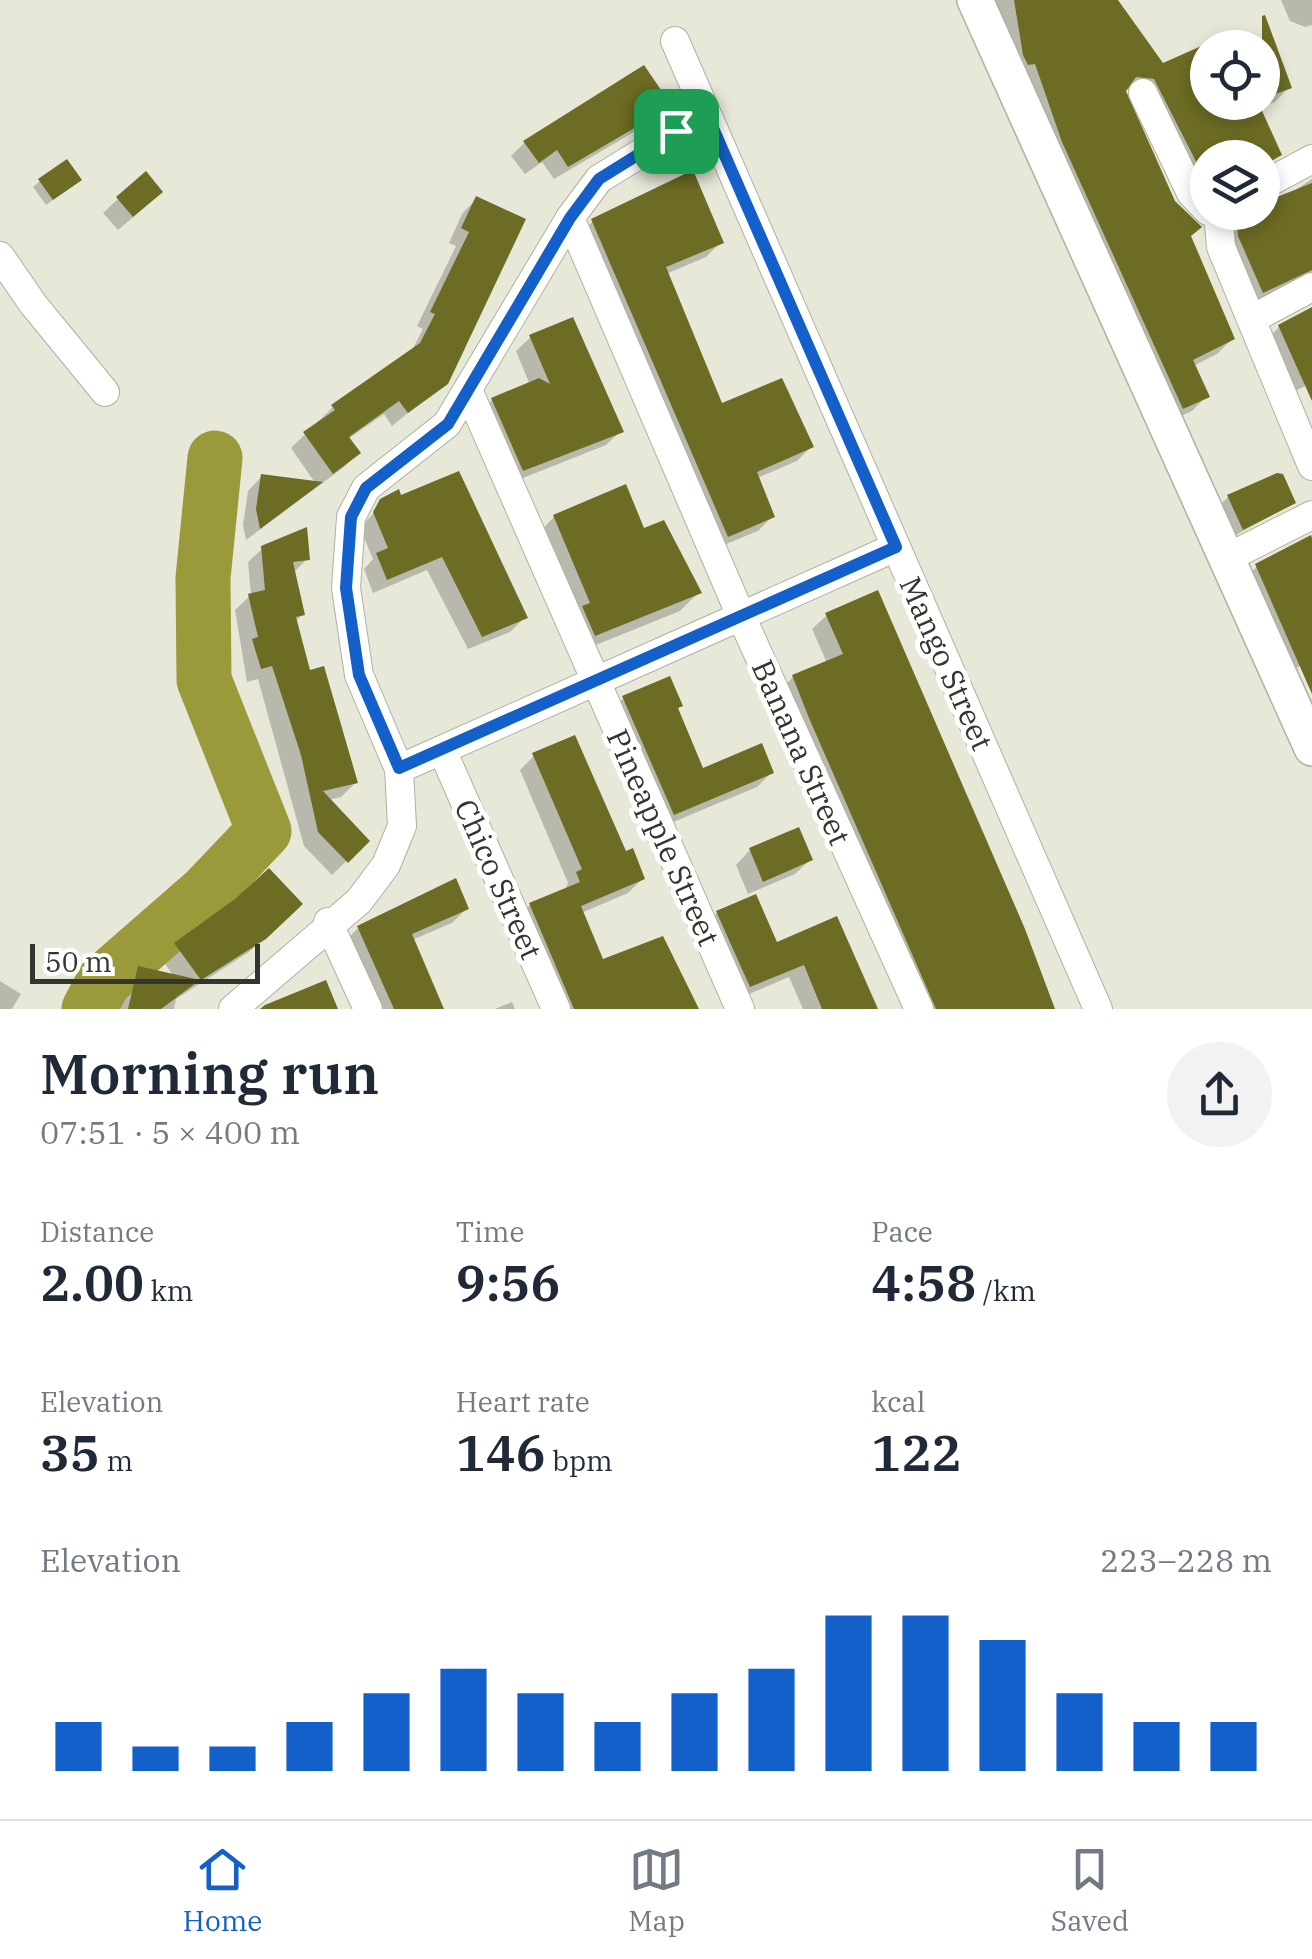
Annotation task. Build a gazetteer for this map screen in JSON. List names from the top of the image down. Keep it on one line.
{"streets":{"street":["Mango Street","Banana Street","Pineapple Street","Chico Street"]},"scale_bar":"50 m","page":{"scale":"50 m","heading":["Morning run","07:51 · 5 × 400 m"],"stats":[["Distance","2.00 km"],["Time","9:56"],["Pace","4:58 /km"],["Elevation","35 m"],["Heart rate","146 bpm"],["kcal","122"]],"chart":["Elevation","223–228 m"],"tabs":["Home","Map","Saved"]}}
